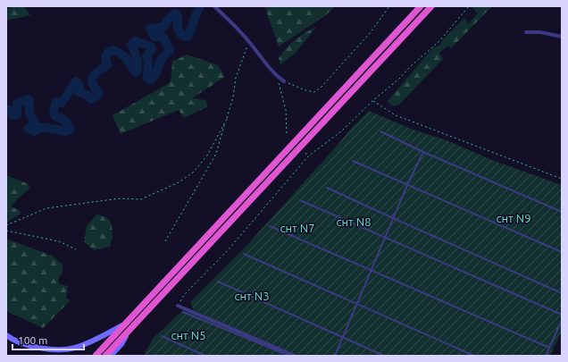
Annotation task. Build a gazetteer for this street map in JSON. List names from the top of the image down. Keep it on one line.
{"parks":["снт N9","снт N8","снт N7","снт N3","снт N5"],"scale_bar":"100 m"}
